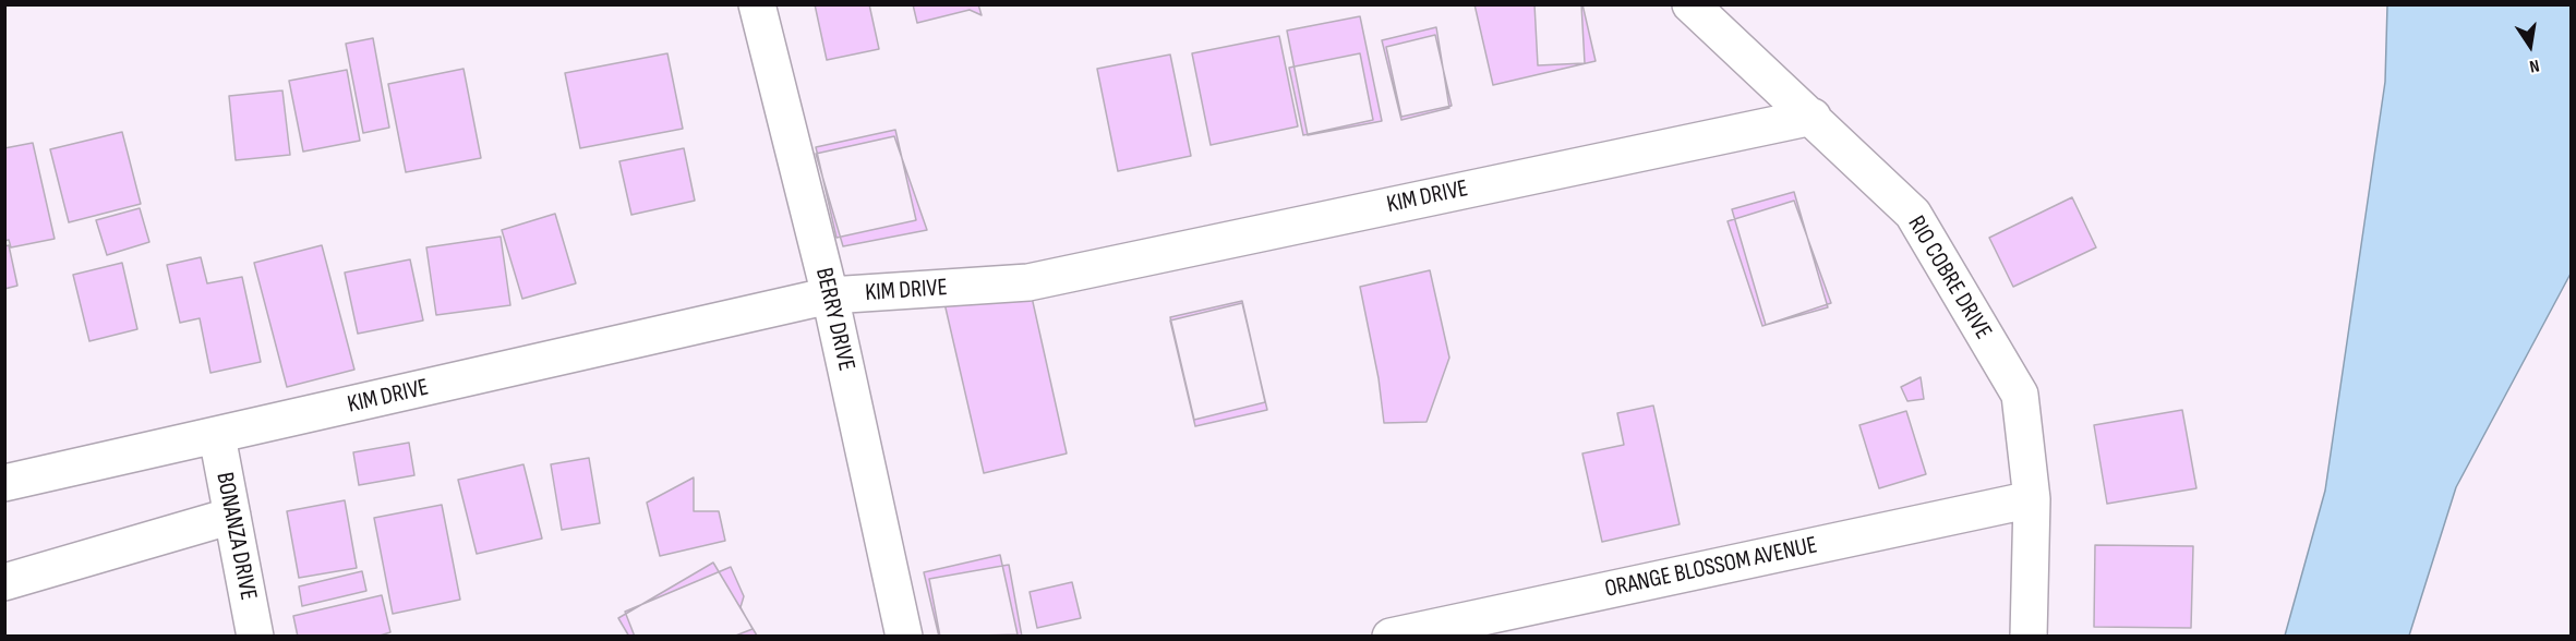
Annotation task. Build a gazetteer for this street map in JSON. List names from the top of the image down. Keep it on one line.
{"streets":{"street":["KIM DRIVE","RIO COBRE DRIVE","BERRY DRIVE","BONANZA DRIVE","ORANGE BLOSSOM AVENUE"]},"crossings":[["KIM DRIVE","RIO COBRE DRIVE"],["KIM DRIVE","BERRY DRIVE"],["KIM DRIVE","BONANZA DRIVE"],["RIO COBRE DRIVE","ORANGE BLOSSOM AVENUE"]],"north":"bottom"}
